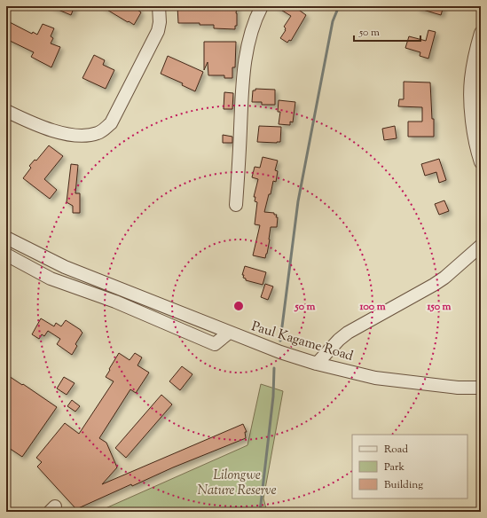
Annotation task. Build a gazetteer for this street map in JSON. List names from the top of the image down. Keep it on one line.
{"streets":{"street":["Paul Kagame Road"]},"parks":["Lilongwe Nature Reserve"],"legend":["Road","Park","Building"],"scale_bar":"50 m","rings":["50 m","100 m","150 m"]}
